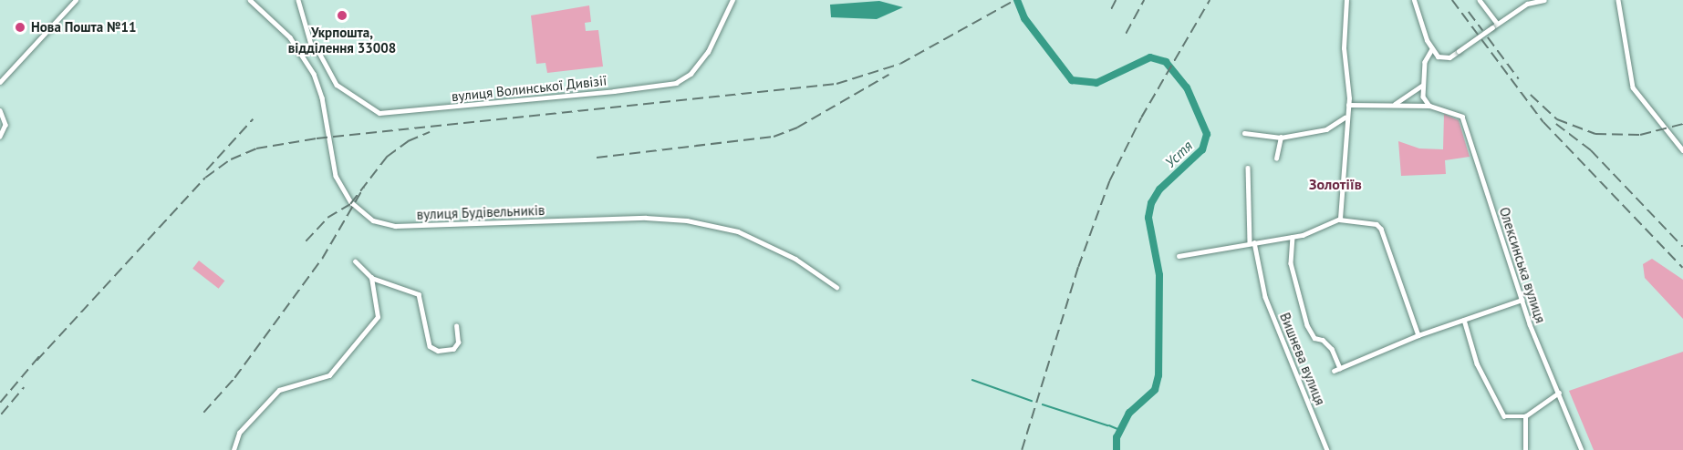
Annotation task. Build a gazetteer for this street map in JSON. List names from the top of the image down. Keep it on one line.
{"streets":{"street":["вулиця Волинської Дивізії","вулиця Будівельників","Олексинська вулиця","Вишнева вулиця"]},"districts":["Золотіїв"],"water":["Устя"],"places":["Укрпошта, відділення 33008","Нова Пошта №11"]}
